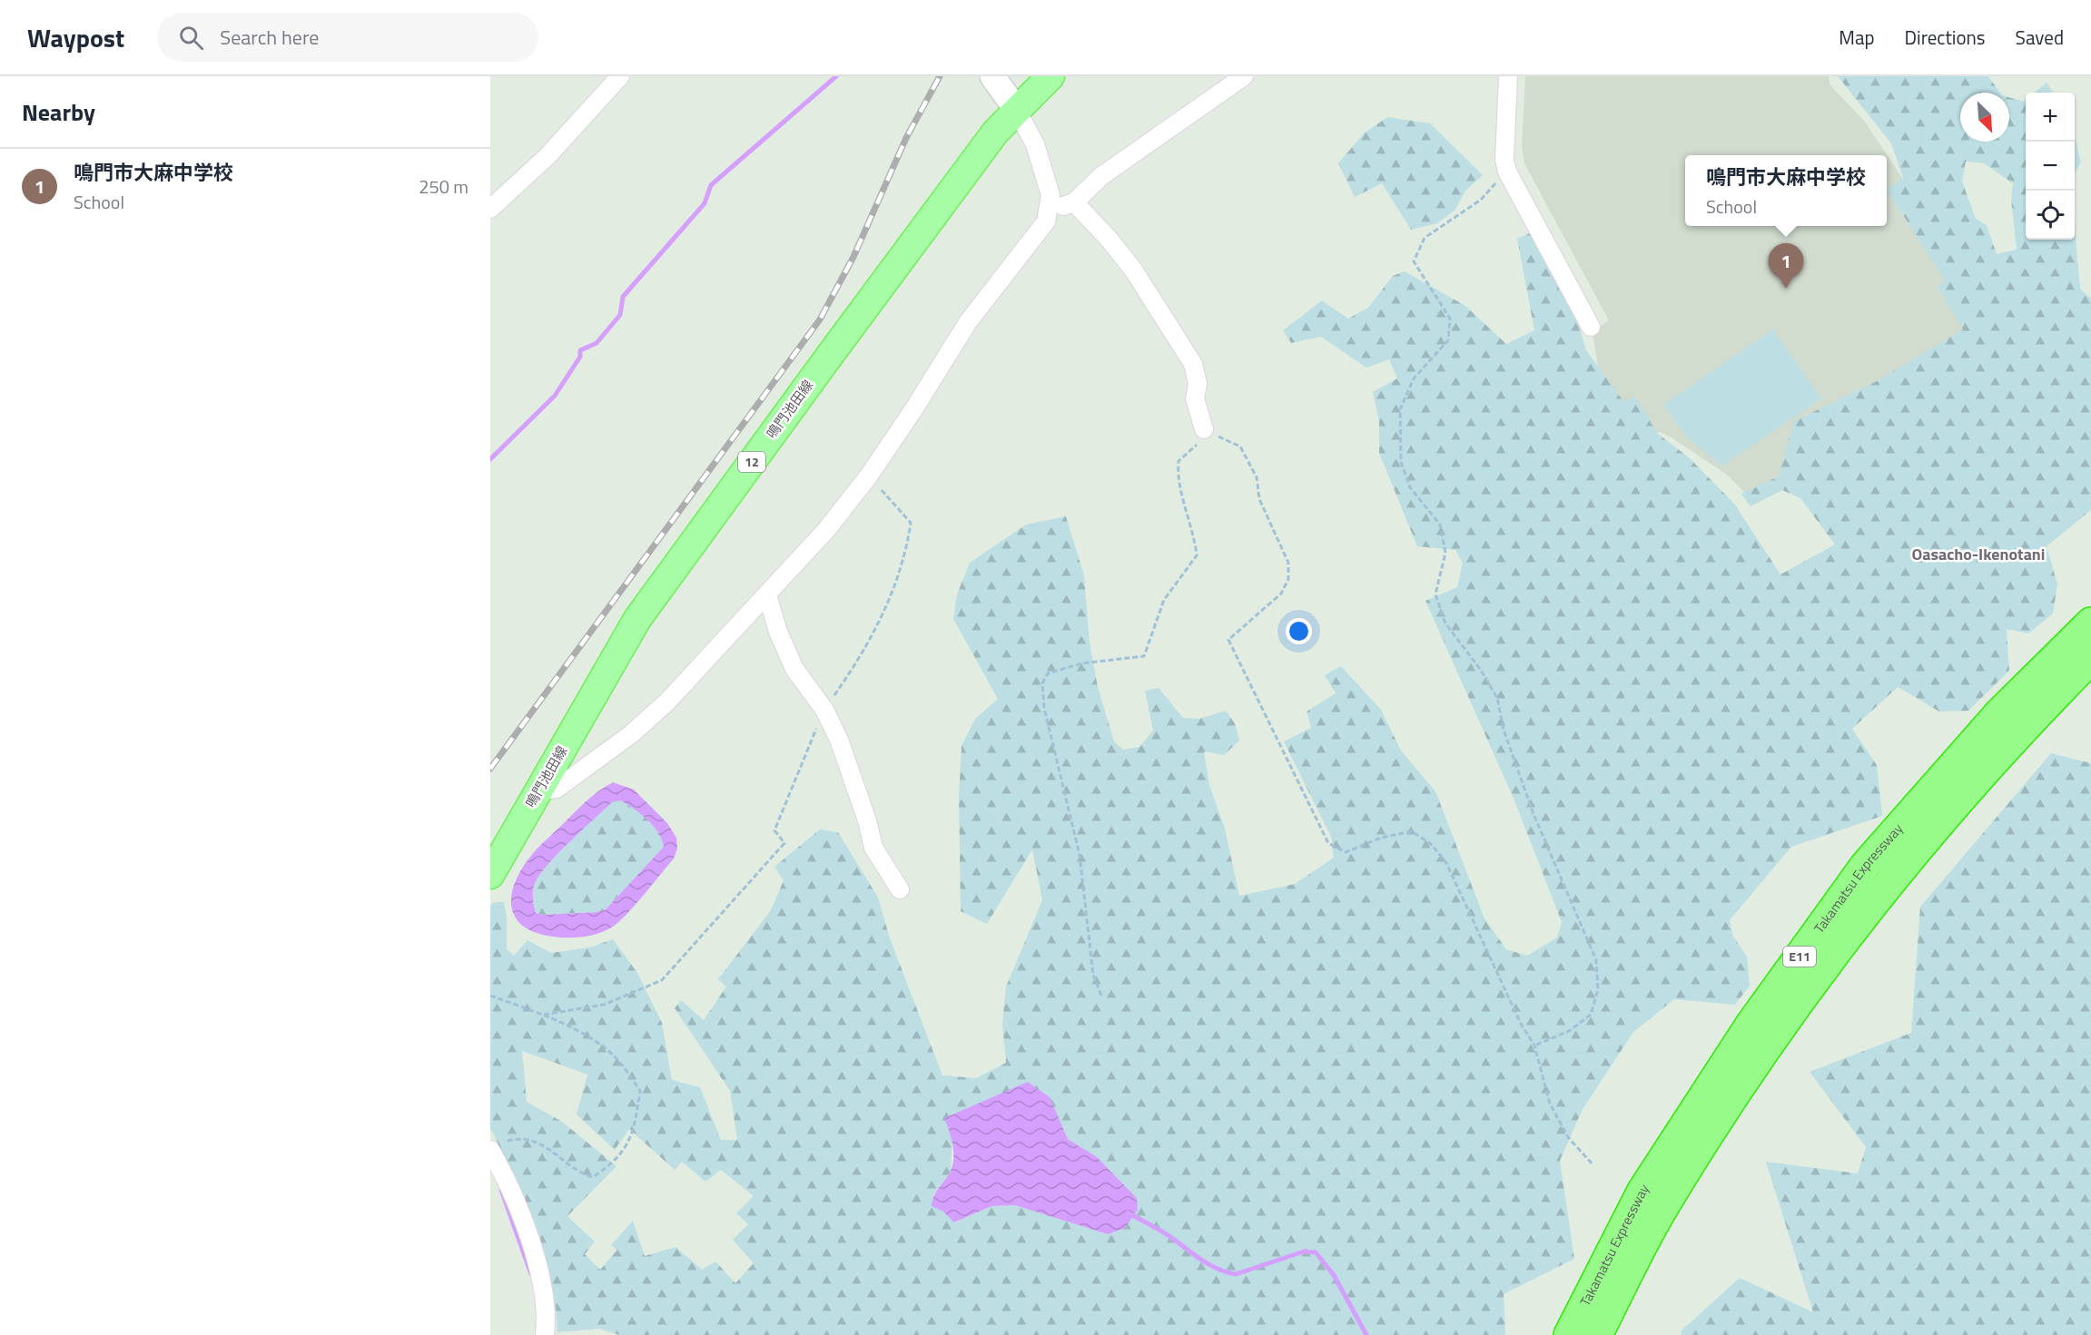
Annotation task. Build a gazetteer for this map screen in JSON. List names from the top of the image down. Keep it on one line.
{"streets":{"highway":["Takamatsu Expressway","E11"],"main road":["鳴門池田線","12"]},"districts":["Oasacho-Ikenotani"],"north":"bottom right","page":{"header":"Waypost","search":"Search here","nav":["Map","Directions","Saved"],"heading":"Nearby","map_buttons":["+","−"],"list":[{"mark":"1","name":"鳴門市大麻中学校","note":"School","value":"250 m"}],"popup":["鳴門市大麻中学校","School"],"pins":"1"}}
